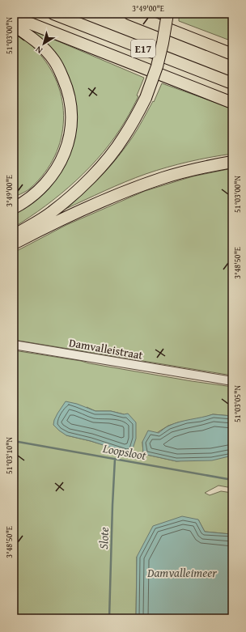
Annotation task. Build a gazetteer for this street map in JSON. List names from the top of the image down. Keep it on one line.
{"streets":{"highway":["E17"],"street":["Damvalleistraat"]},"water":["Loopsloot","Slote","Damvalleimeer"],"north":"bottom left","coordinates":["3°49'00\"E","51°03'00\"N","3°48'50\"E","51°03'05\"N","51°03'10\"N"]}
